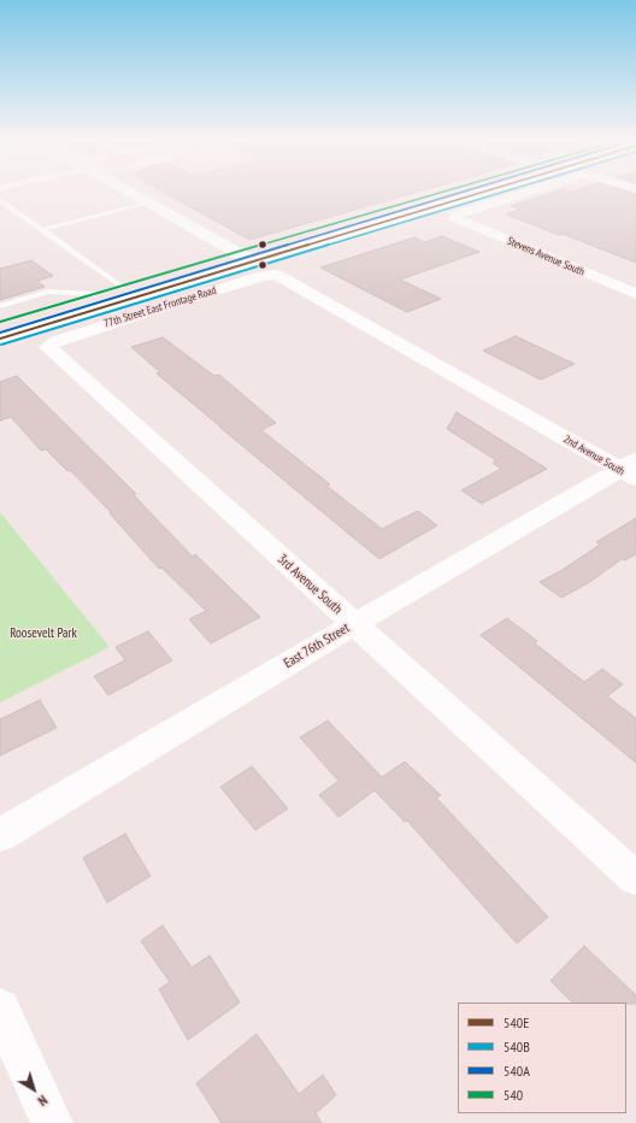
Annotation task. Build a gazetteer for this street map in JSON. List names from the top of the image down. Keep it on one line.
{"streets":{"street":["Stevens Avenue South","77th Street East Frontage Road","2nd Avenue South","3rd Avenue South","East 76th Street"]},"crossings":[["77th Street East Frontage Road","2nd Avenue South"],["77th Street East Frontage Road","3rd Avenue South"],["2nd Avenue South","East 76th Street"],["3rd Avenue South","East 76th Street"]],"parks":["Roosevelt Park"],"lines":["transit line 540E","transit line 540B","transit line 540A","transit line 540"],"legend":["540E","540B","540A","540"],"north":"bottom right"}
